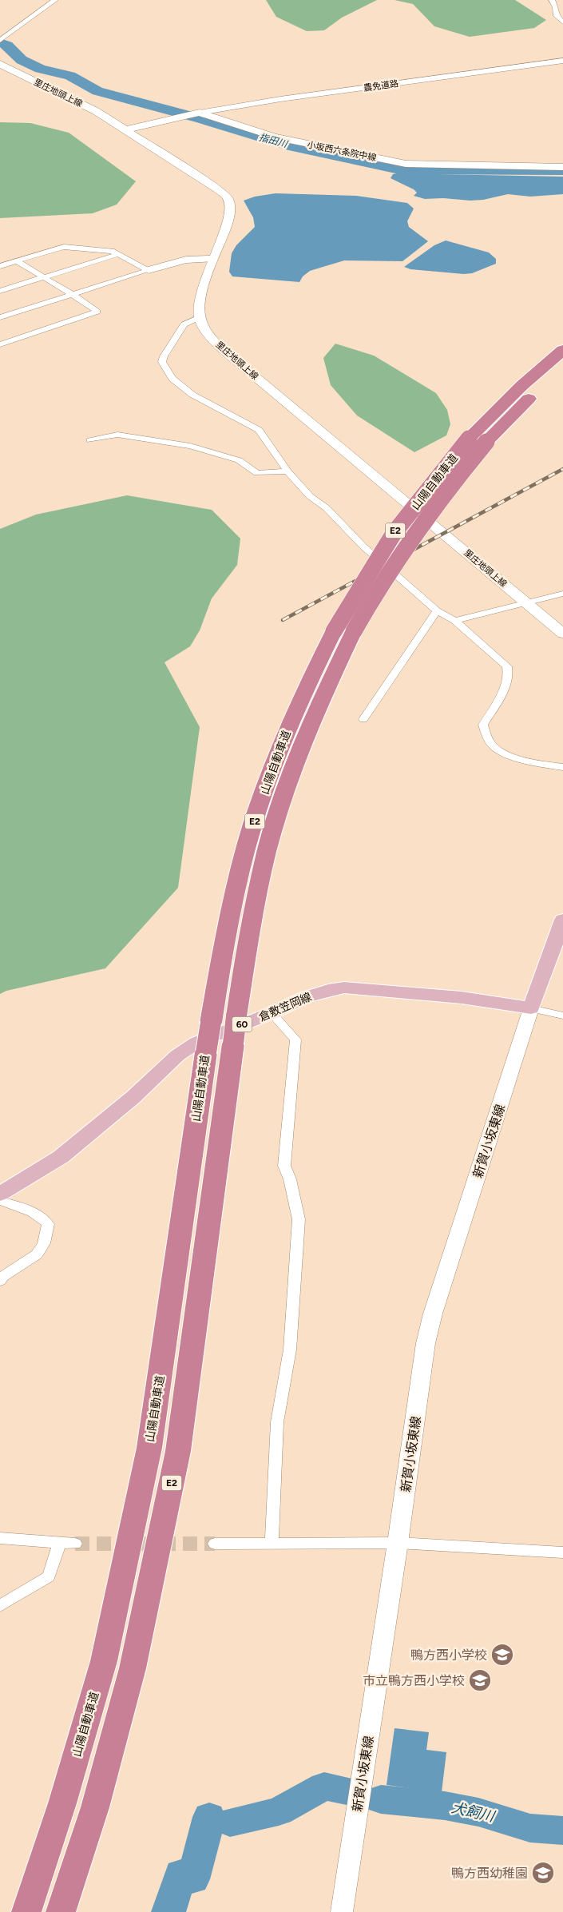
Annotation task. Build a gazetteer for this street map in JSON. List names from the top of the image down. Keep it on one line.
{"streets":{"highway":["山陽自動車道","E2"],"main road":["里庄地頭上線","小坂西六条院中線","倉敷笠岡線","60","新賀小坂東線"],"street":["農免道路"]},"crossings":[["農免道路","小坂西六条院中線"],["里庄地頭上線","小坂西六条院中線"],["倉敷笠岡線","新賀小坂東線"]],"water":["指田川","犬飼川"],"places":{"school or university":["鴨方西小学校","市立鴨方西小学校","鴨方西幼稚園"]}}
